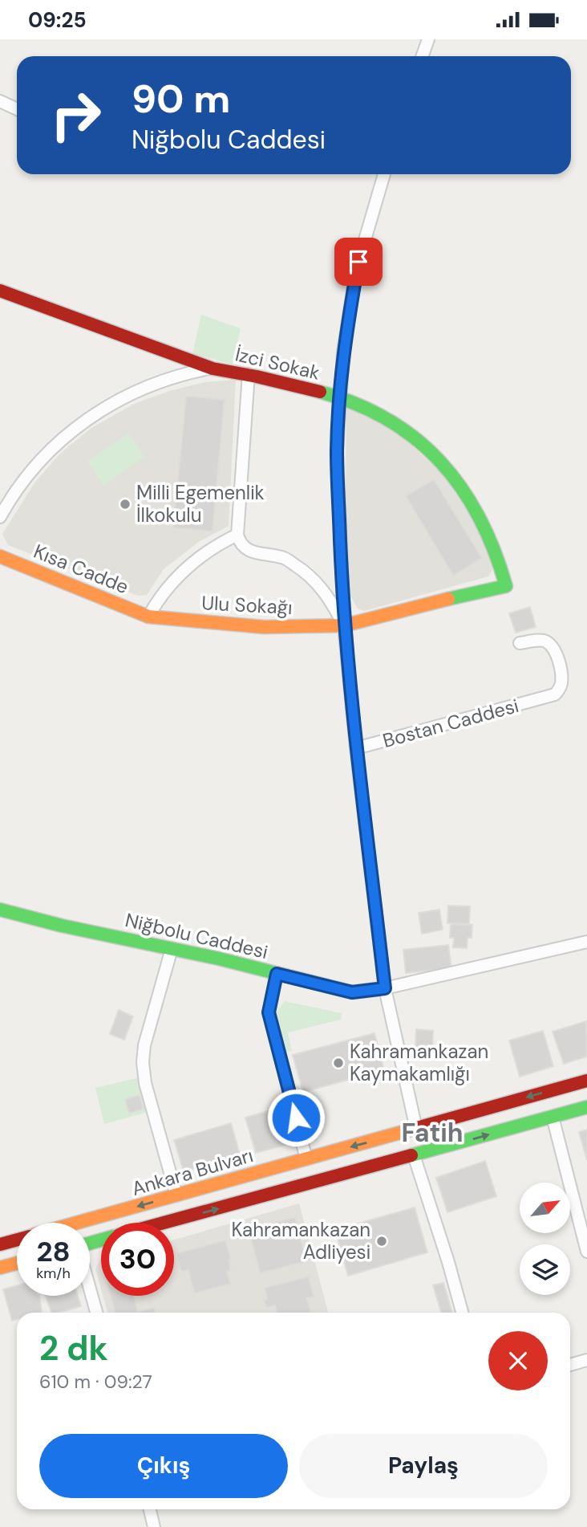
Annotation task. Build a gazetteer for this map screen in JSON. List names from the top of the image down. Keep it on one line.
{"streets":{"street":["İzci Sokak","Kısa Cadde","Ulu Sokağı","Bostan Caddesi","Niğbolu Caddesi","Ankara Bulvarı"]},"crossings":[["İzci Sokak","Ulu Sokağı"],["Kısa Cadde","Ulu Sokağı"]],"districts":["Fatih"],"places":["Milli Egemenlik İlkokulu","Kahramankazan Kaymakamlığı","Kahramankazan Adliyesi"],"north":"top right","page":{"status":"09:25","turn":["90 m","Niğbolu Caddesi"],"speed":"28 km/h","limit":"30","heading":["2 dk","610 m · 09:27"],"buttons":["Çıkış","Paylaş"]}}
